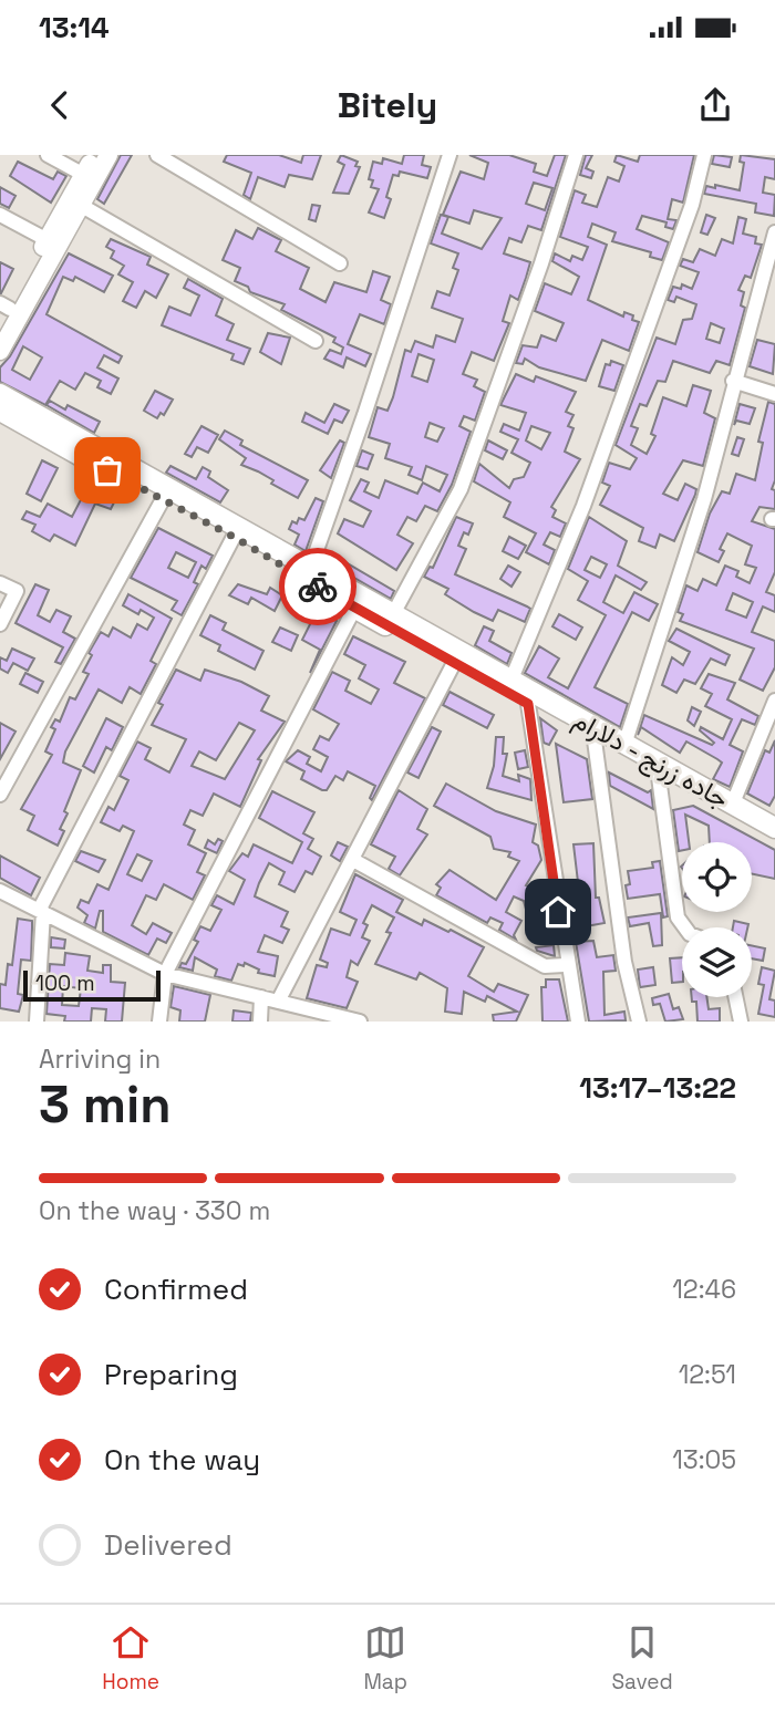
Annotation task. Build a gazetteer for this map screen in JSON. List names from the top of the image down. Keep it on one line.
{"streets":{"highway":["جاده زرنج - دلارام"]},"scale_bar":"100 m","page":{"status":"13:14","header":"Bitely","scale":"100 m","heading":["3 min","Arriving in","13:17–13:22"],"bar":"On the way · 330 m","list":[["Confirmed","12:46"],["Preparing","12:51"],["On the way","13:05"],"Delivered"],"tabs":["Home","Map","Saved"]}}
